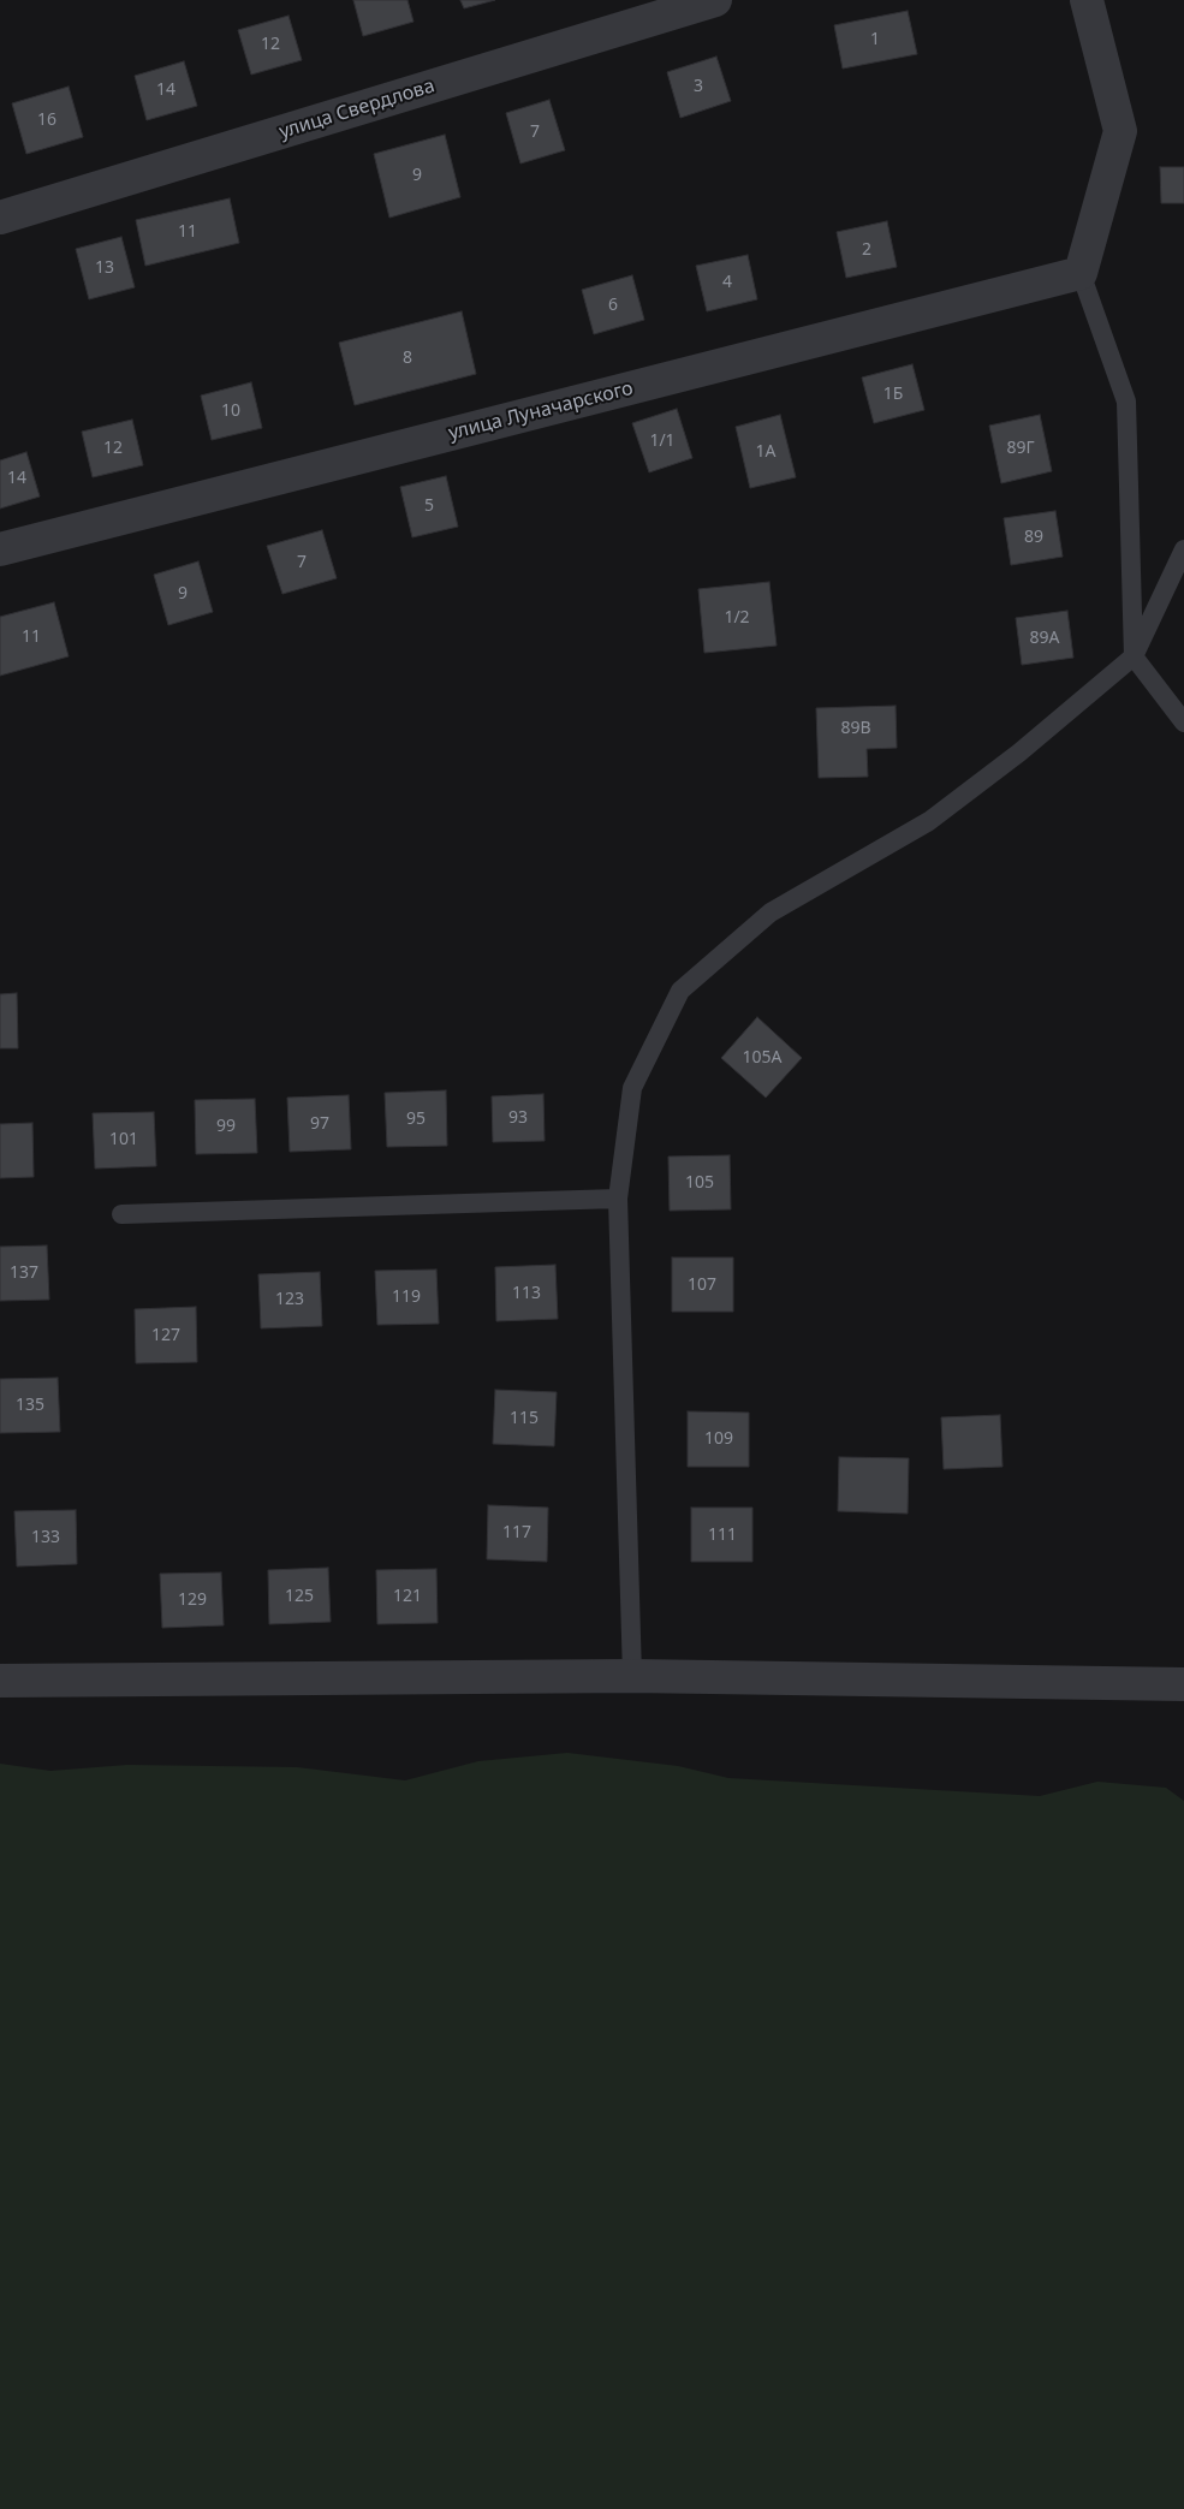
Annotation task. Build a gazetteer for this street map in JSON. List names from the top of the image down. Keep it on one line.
{"streets":{"street":["улица Свердлова","улица Луначарского"]},"house_numbers":["1","12","3","14","16","7","9","11","2","13","4","6","8","1Б","10","1/1","12","89Г","1А","14","5","89","7","9","1/2","11","89А","89В","105А","93","95","97","99","101","105","137","107","113","119","123","127","135","115","109","117","111","133","125","121","129"]}
